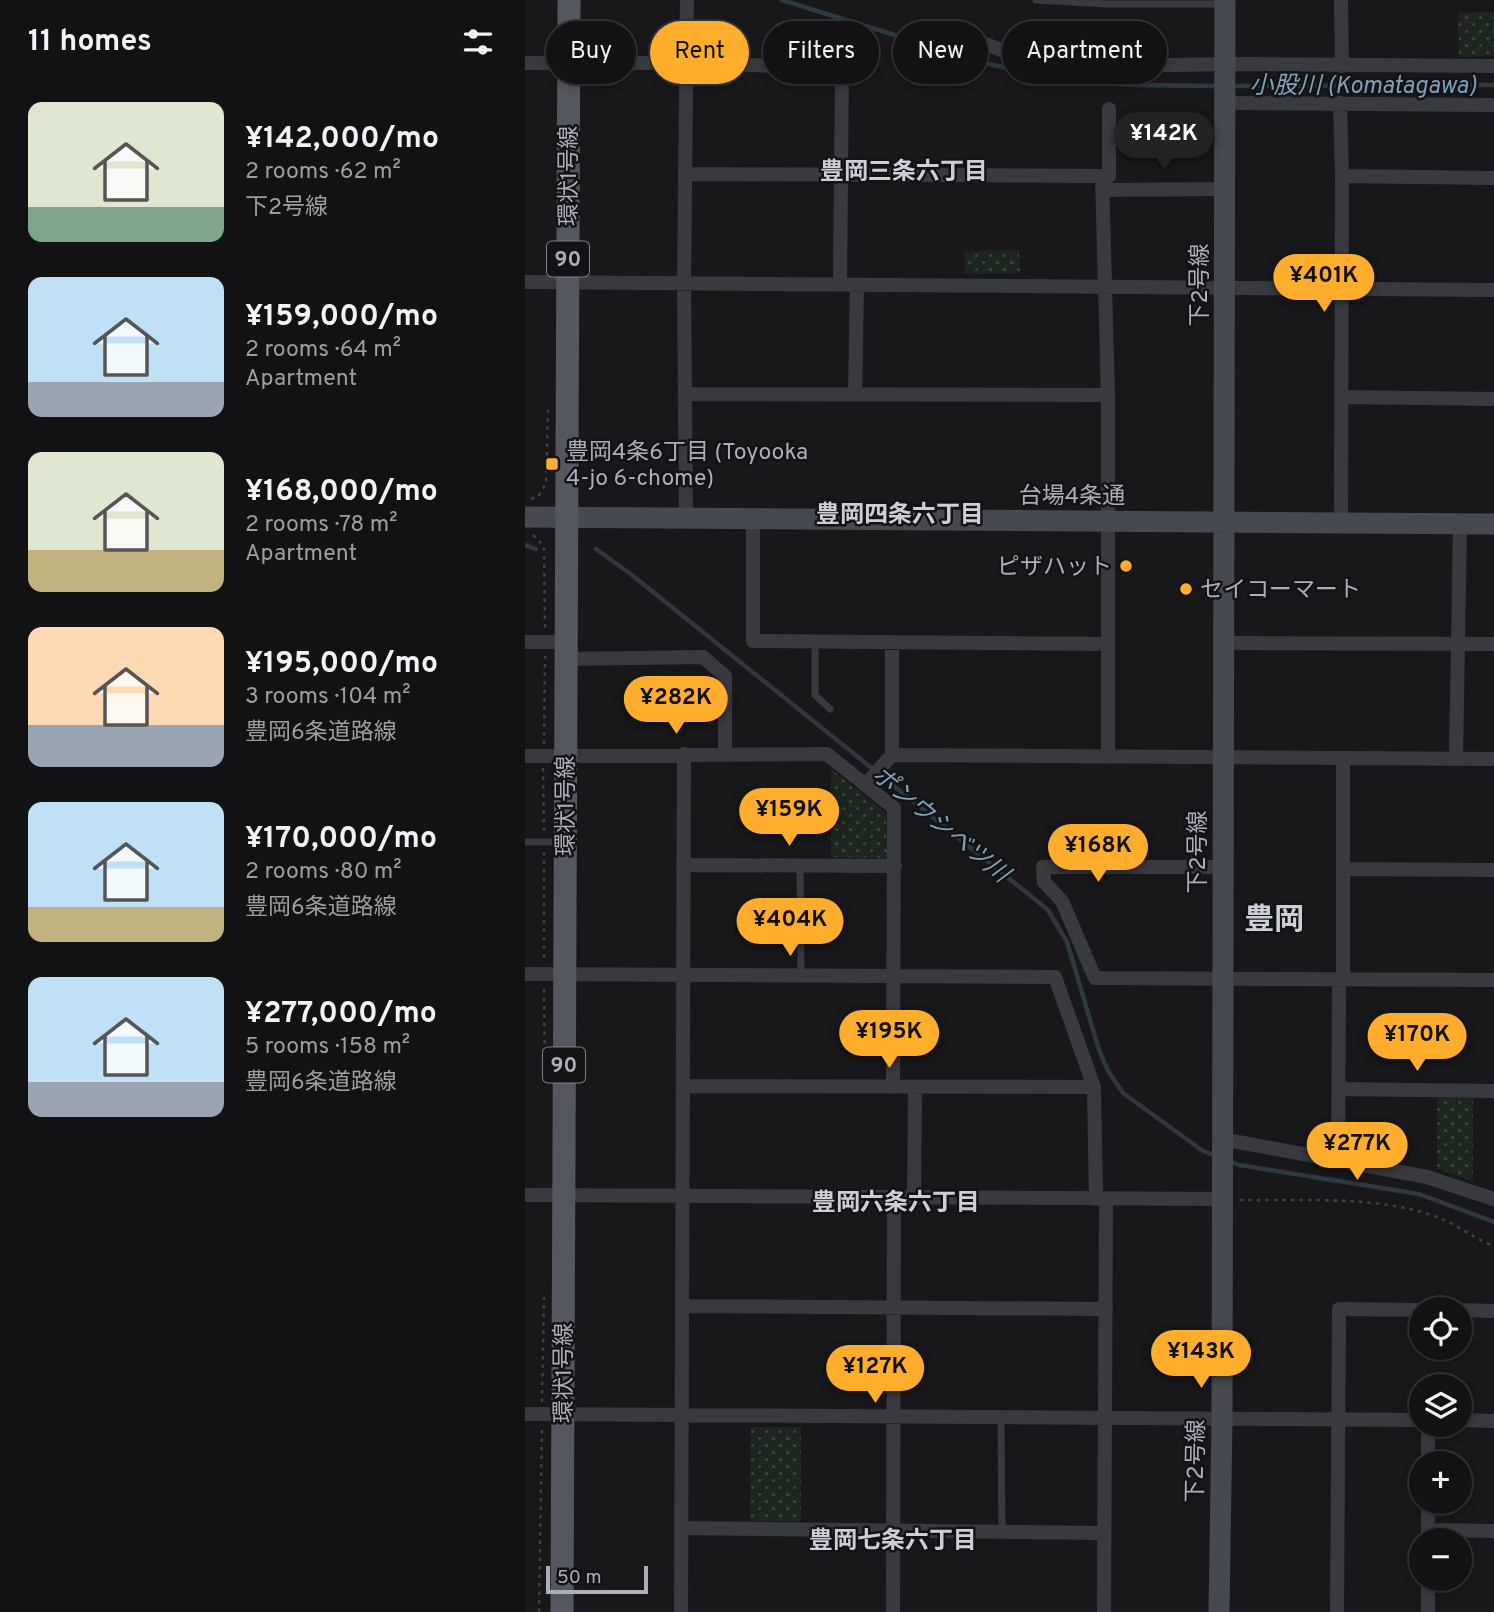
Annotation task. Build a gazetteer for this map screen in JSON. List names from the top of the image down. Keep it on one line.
{"streets":{"main road":["環状1号線","90"],"street":["下2号線","台場4条通"]},"crossings":[["環状1号線","台場4条通"],["下2号線","台場4条通"]],"districts":["豊岡三条六丁目","豊岡四条六丁目","豊岡","豊岡六条六丁目","豊岡七条六丁目"],"water":["小股川 (Komatagawa)","ポンウシベツ川"],"places":{"transit":["豊岡4条6丁目 (Toyooka 4-jo 6-chome)"],"other":["ピザハット","セイコーマート"]},"scale_bar":"50 m","page":{"heading":"11 homes","chip":["Buy","Rent","Filters","New","Apartment"],"list":[{"name":"¥142,000/mo","note":"2 rooms · 62 m² · 下2号線"},{"name":"¥159,000/mo","note":"2 rooms · 64 m² · Apartment"},{"name":"¥168,000/mo","note":"2 rooms · 78 m² · Apartment"},{"name":"¥195,000/mo","note":"3 rooms · 104 m² · 豊岡6条道路線"},{"name":"¥170,000/mo","note":"2 rooms · 80 m² · 豊岡6条道路線"},{"name":"¥277,000/mo","note":"5 rooms · 158 m² · 豊岡6条道路線"}],"price":["¥142K","¥401K","¥282K","¥159K","¥168K","¥404K","¥195K","¥170K","¥277K","¥143K","¥127K"],"map_buttons":["+","−"],"scale":"50 m"}}
